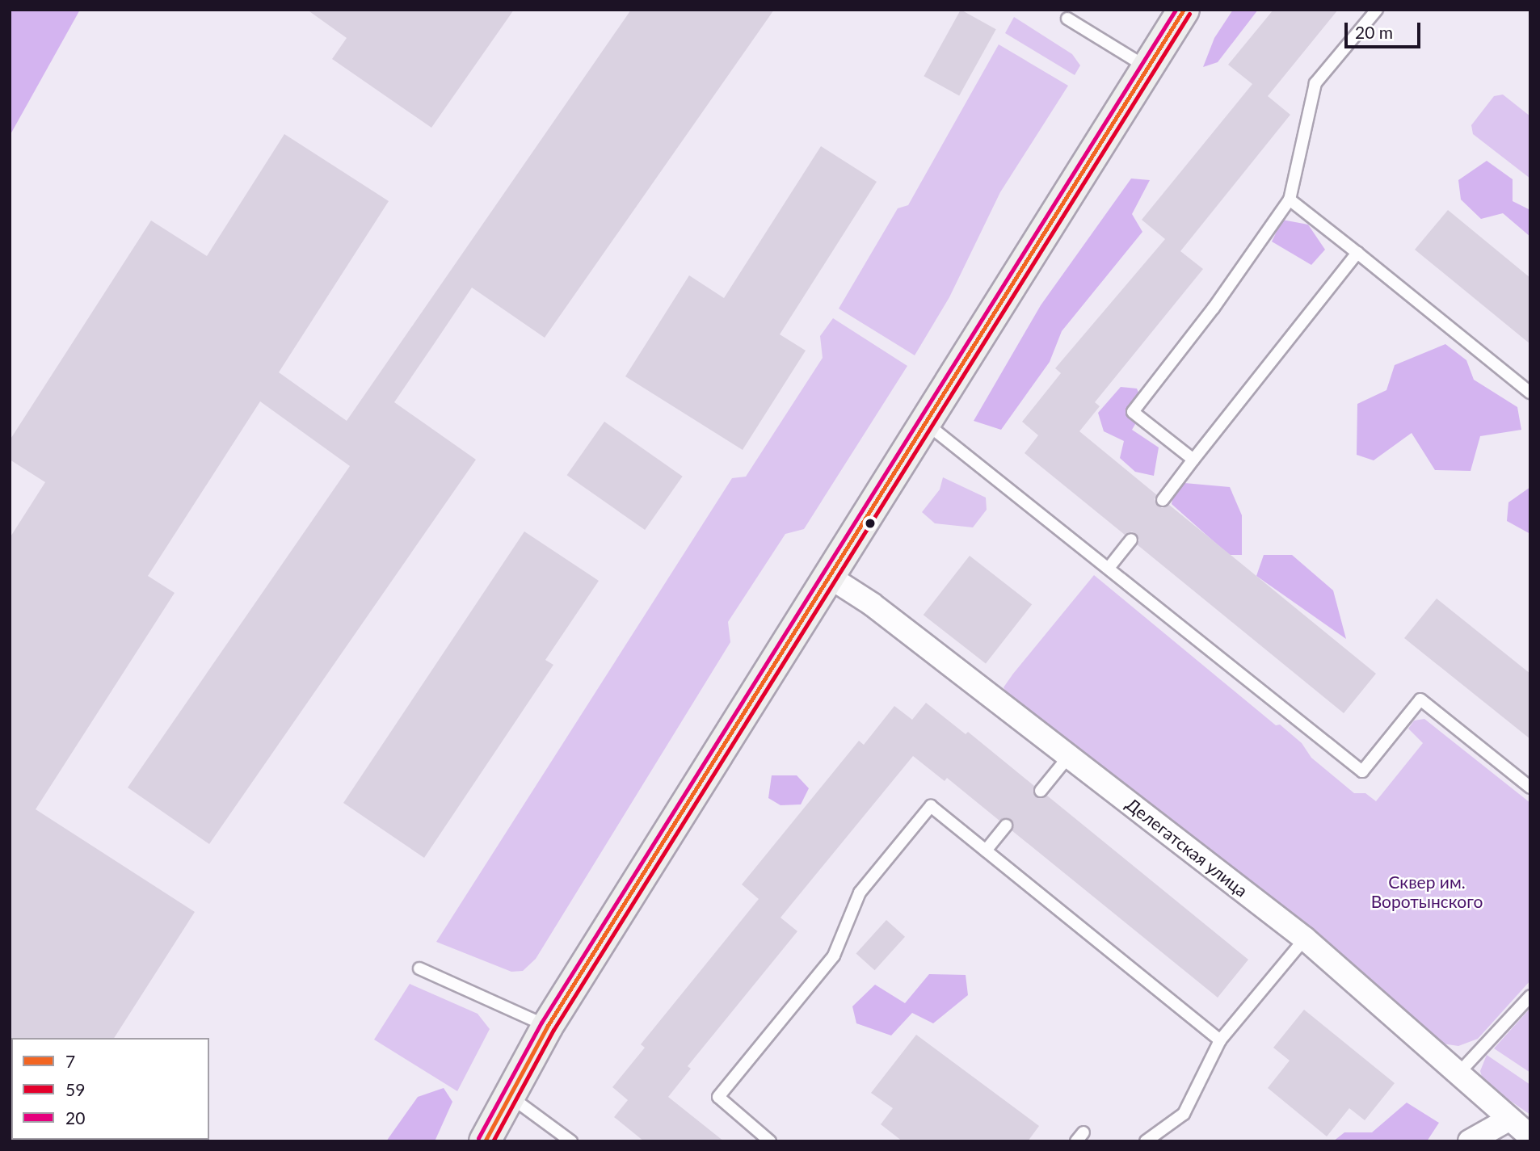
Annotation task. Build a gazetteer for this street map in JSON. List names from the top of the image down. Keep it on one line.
{"streets":{"street":["Делегатская улица"]},"parks":["Сквер им. Воротынского"],"lines":["transit line 7","transit line 20","transit line 59"],"legend":["7","59","20"],"scale_bar":"20 m"}
